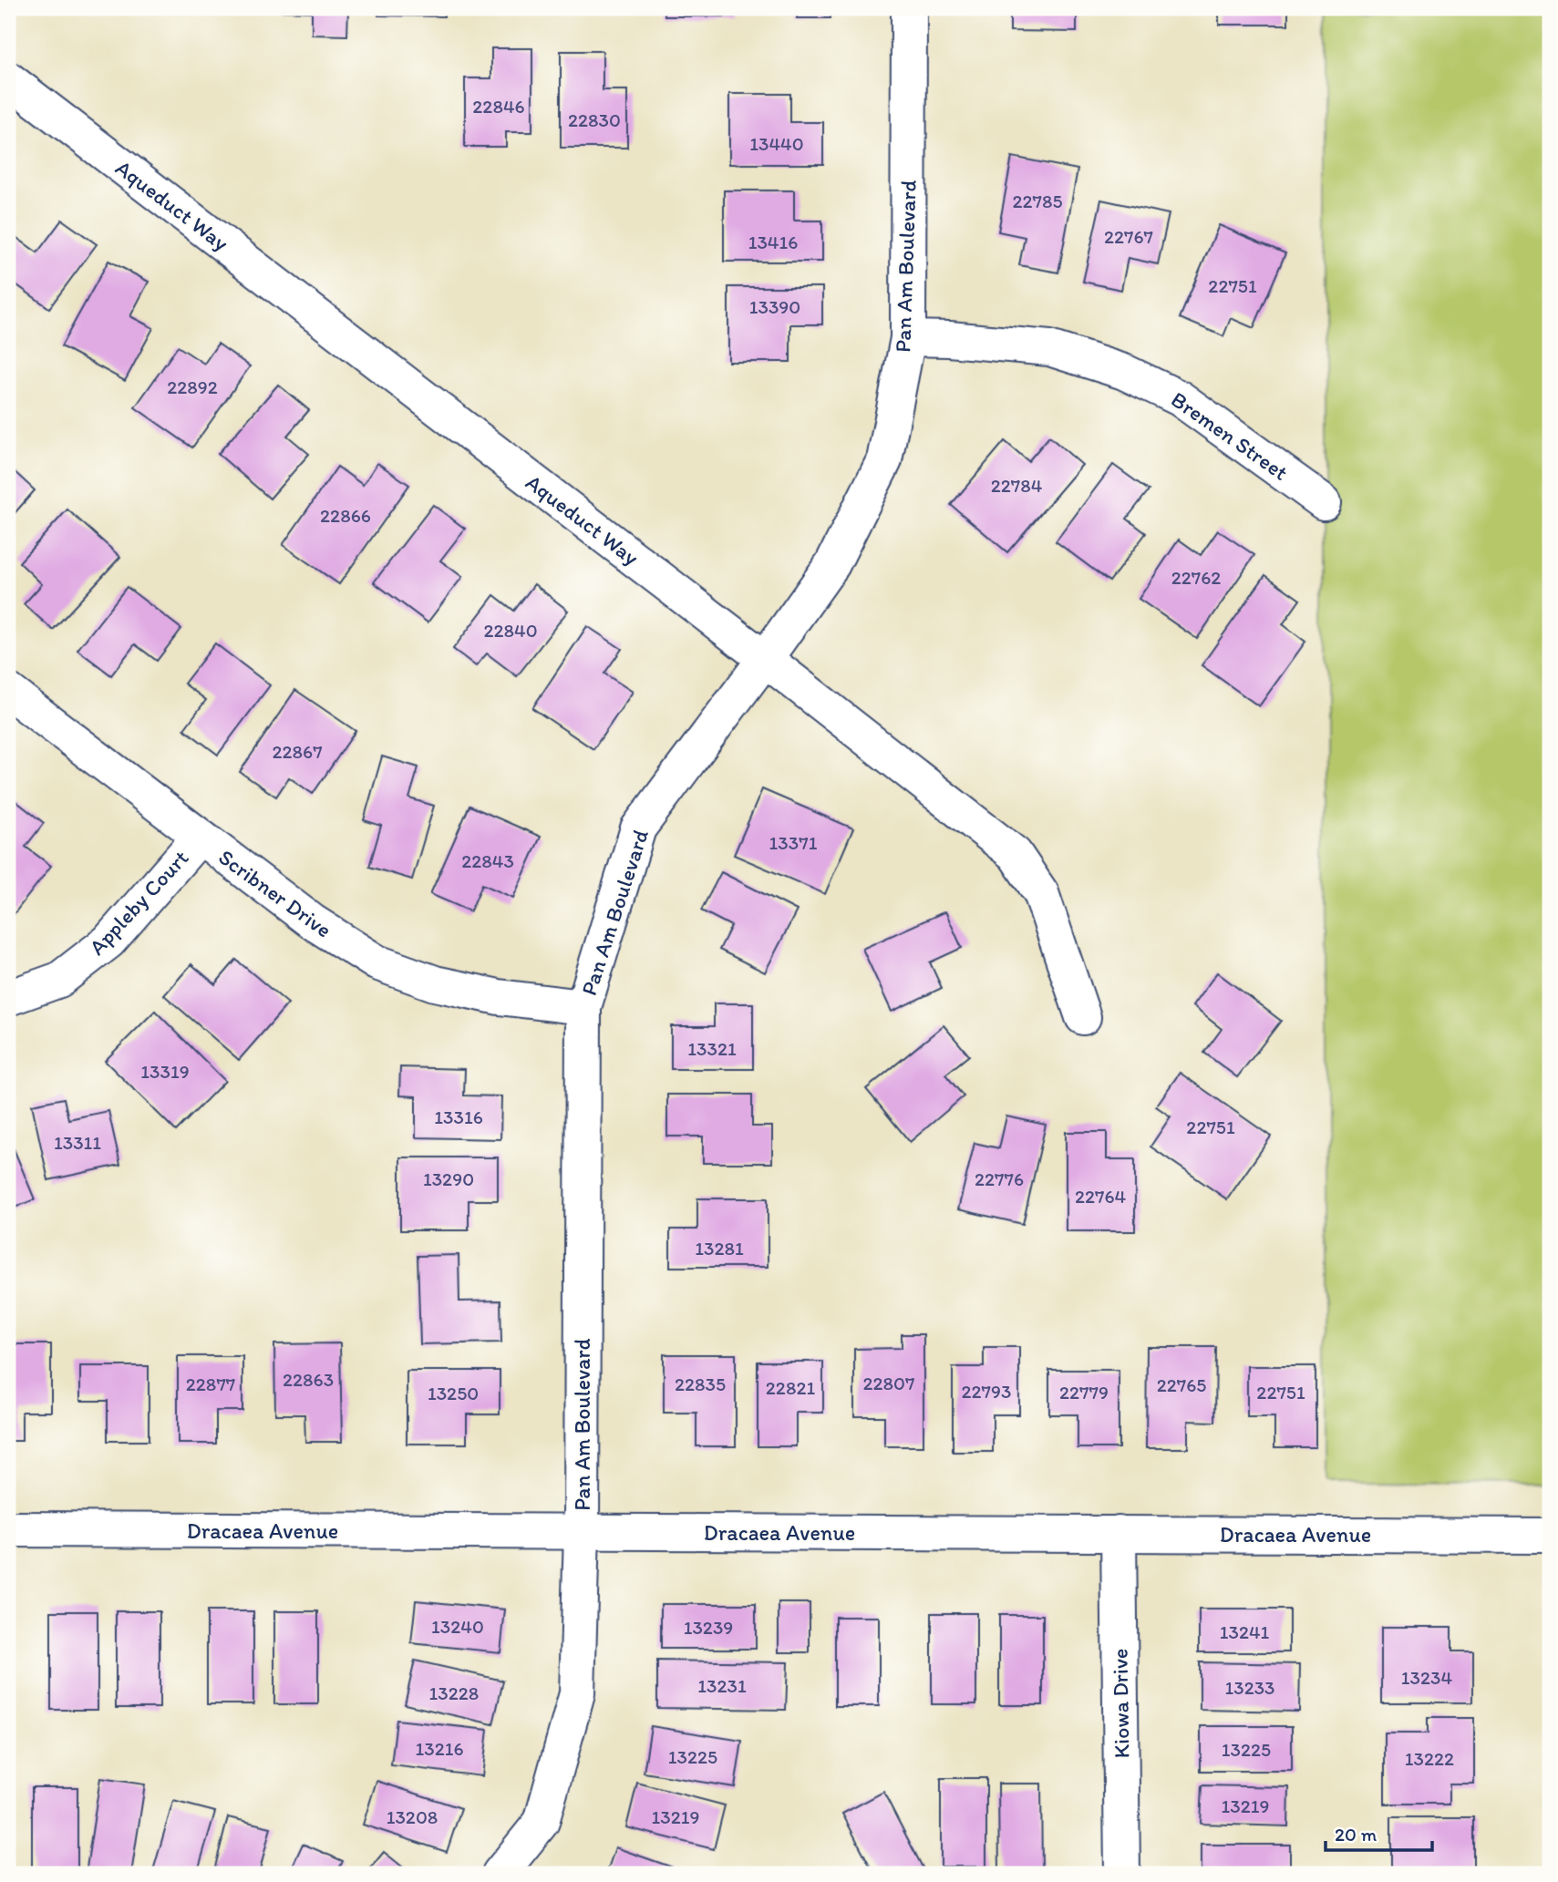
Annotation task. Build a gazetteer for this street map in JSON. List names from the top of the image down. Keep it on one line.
{"streets":{"street":["Aqueduct Way","Pan Am Boulevard","Bremen Street","Scribner Drive","Appleby Court","Dracaea Avenue","Kiowa Drive"]},"crossings":[["Aqueduct Way","Pan Am Boulevard"],["Pan Am Boulevard","Bremen Street"],["Pan Am Boulevard","Scribner Drive"],["Pan Am Boulevard","Dracaea Avenue"],["Scribner Drive","Appleby Court"],["Dracaea Avenue","Kiowa Drive"]],"house_numbers":["22846","22830","13440","22785","22767","13416","22751","13390","22892","22784","22866","22762","22840","22867","13371","22843","13321","13319","13316","22751","13311","13290","22776","22764","13281","22863","22807","22877","22835","22765","22821","22793","22779","22751","13250","13240","13239","13241","13234","13231","13233","13228","13216","13225","13225","13222","13219","13208","13219"],"scale_bar":"20 m"}
